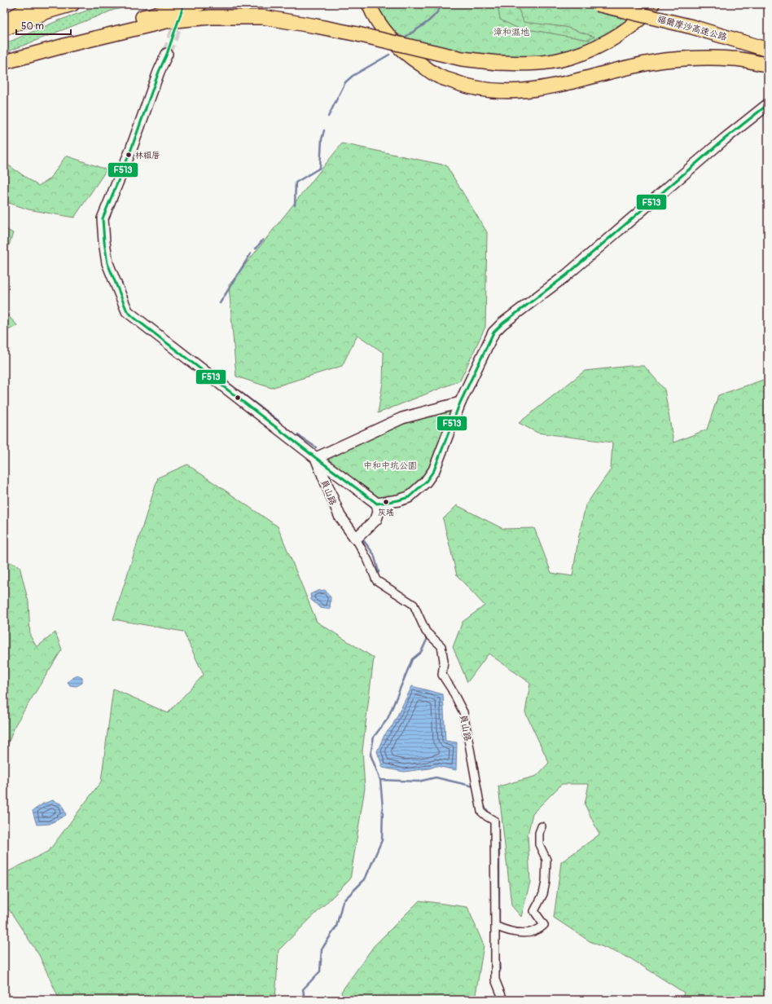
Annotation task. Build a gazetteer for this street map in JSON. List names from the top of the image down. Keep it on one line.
{"streets":{"highway":["福爾摩沙高速公路"],"street":["員山路"]},"parks":["漳和濕地","中和中坑公園"],"places":["林祖厝","灰瑤"],"lines":["transit line F513"],"scale_bar":"50 m"}
